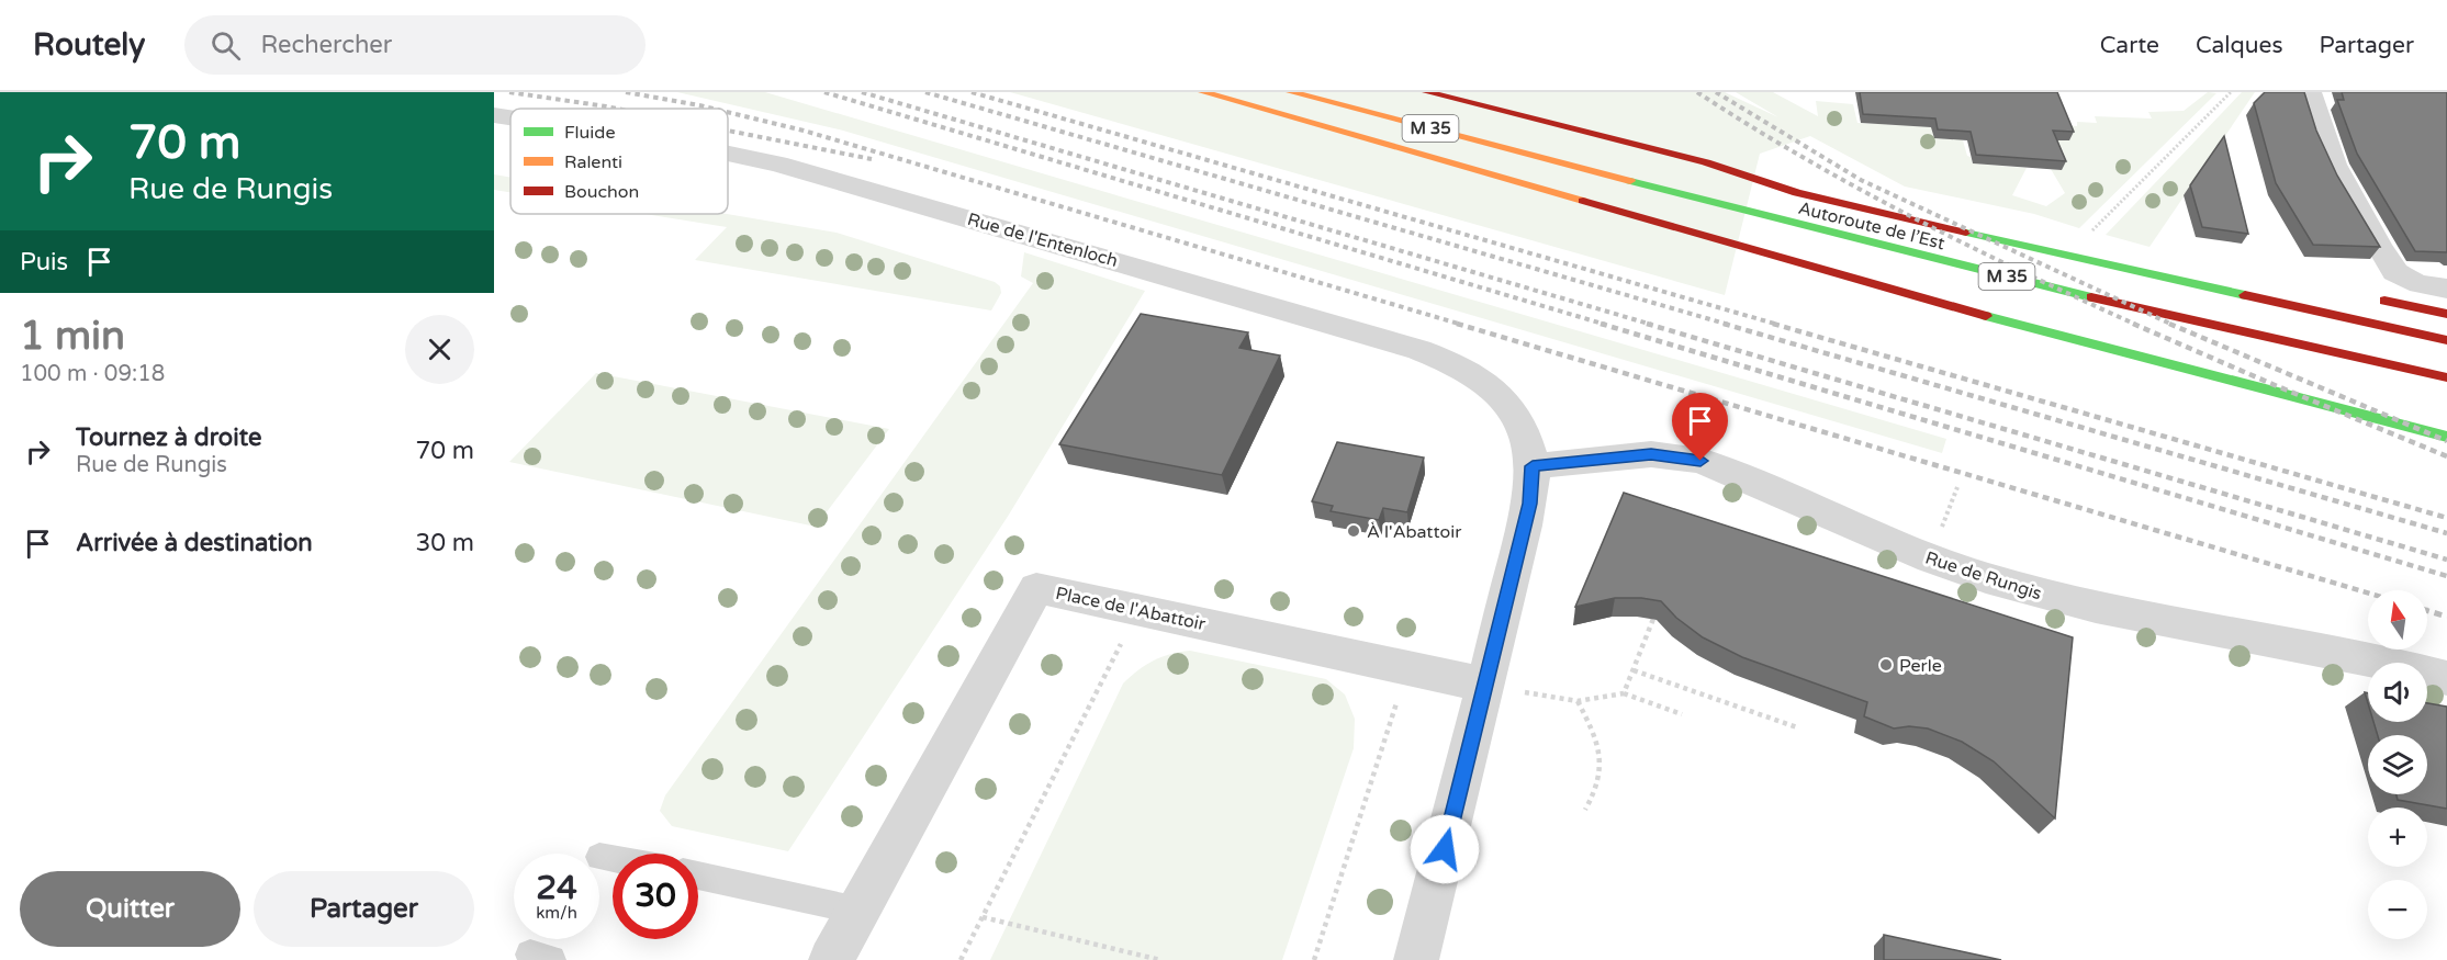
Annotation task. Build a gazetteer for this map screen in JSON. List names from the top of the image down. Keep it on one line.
{"streets":{"highway":["M 35","Autoroute de l’Est"],"street":["Rue de l'Entenloch","Rue de Rungis","Place de l'Abattoir"]},"crossings":[["Rue de l'Entenloch","Rue de Rungis"]],"places":["À l'Abattoir","Perle"],"legend":["Fluide","Ralenti","Bouchon"],"north":"top","page":{"header":"Routely","search":"Rechercher","nav":["Carte","Calques","Partager"],"turn":["70 m","Rue de Rungis"],"then":"Puis","heading":["1 min","100 m · 09:18"],"list":[{"name":"Tournez à droite","note":"Rue de Rungis","value":"70 m"},{"name":"Arrivée à destination","value":"30 m"}],"map_buttons":["+","−"],"speed":"24 km/h","limit":"30","buttons":["Quitter","Partager"]}}
